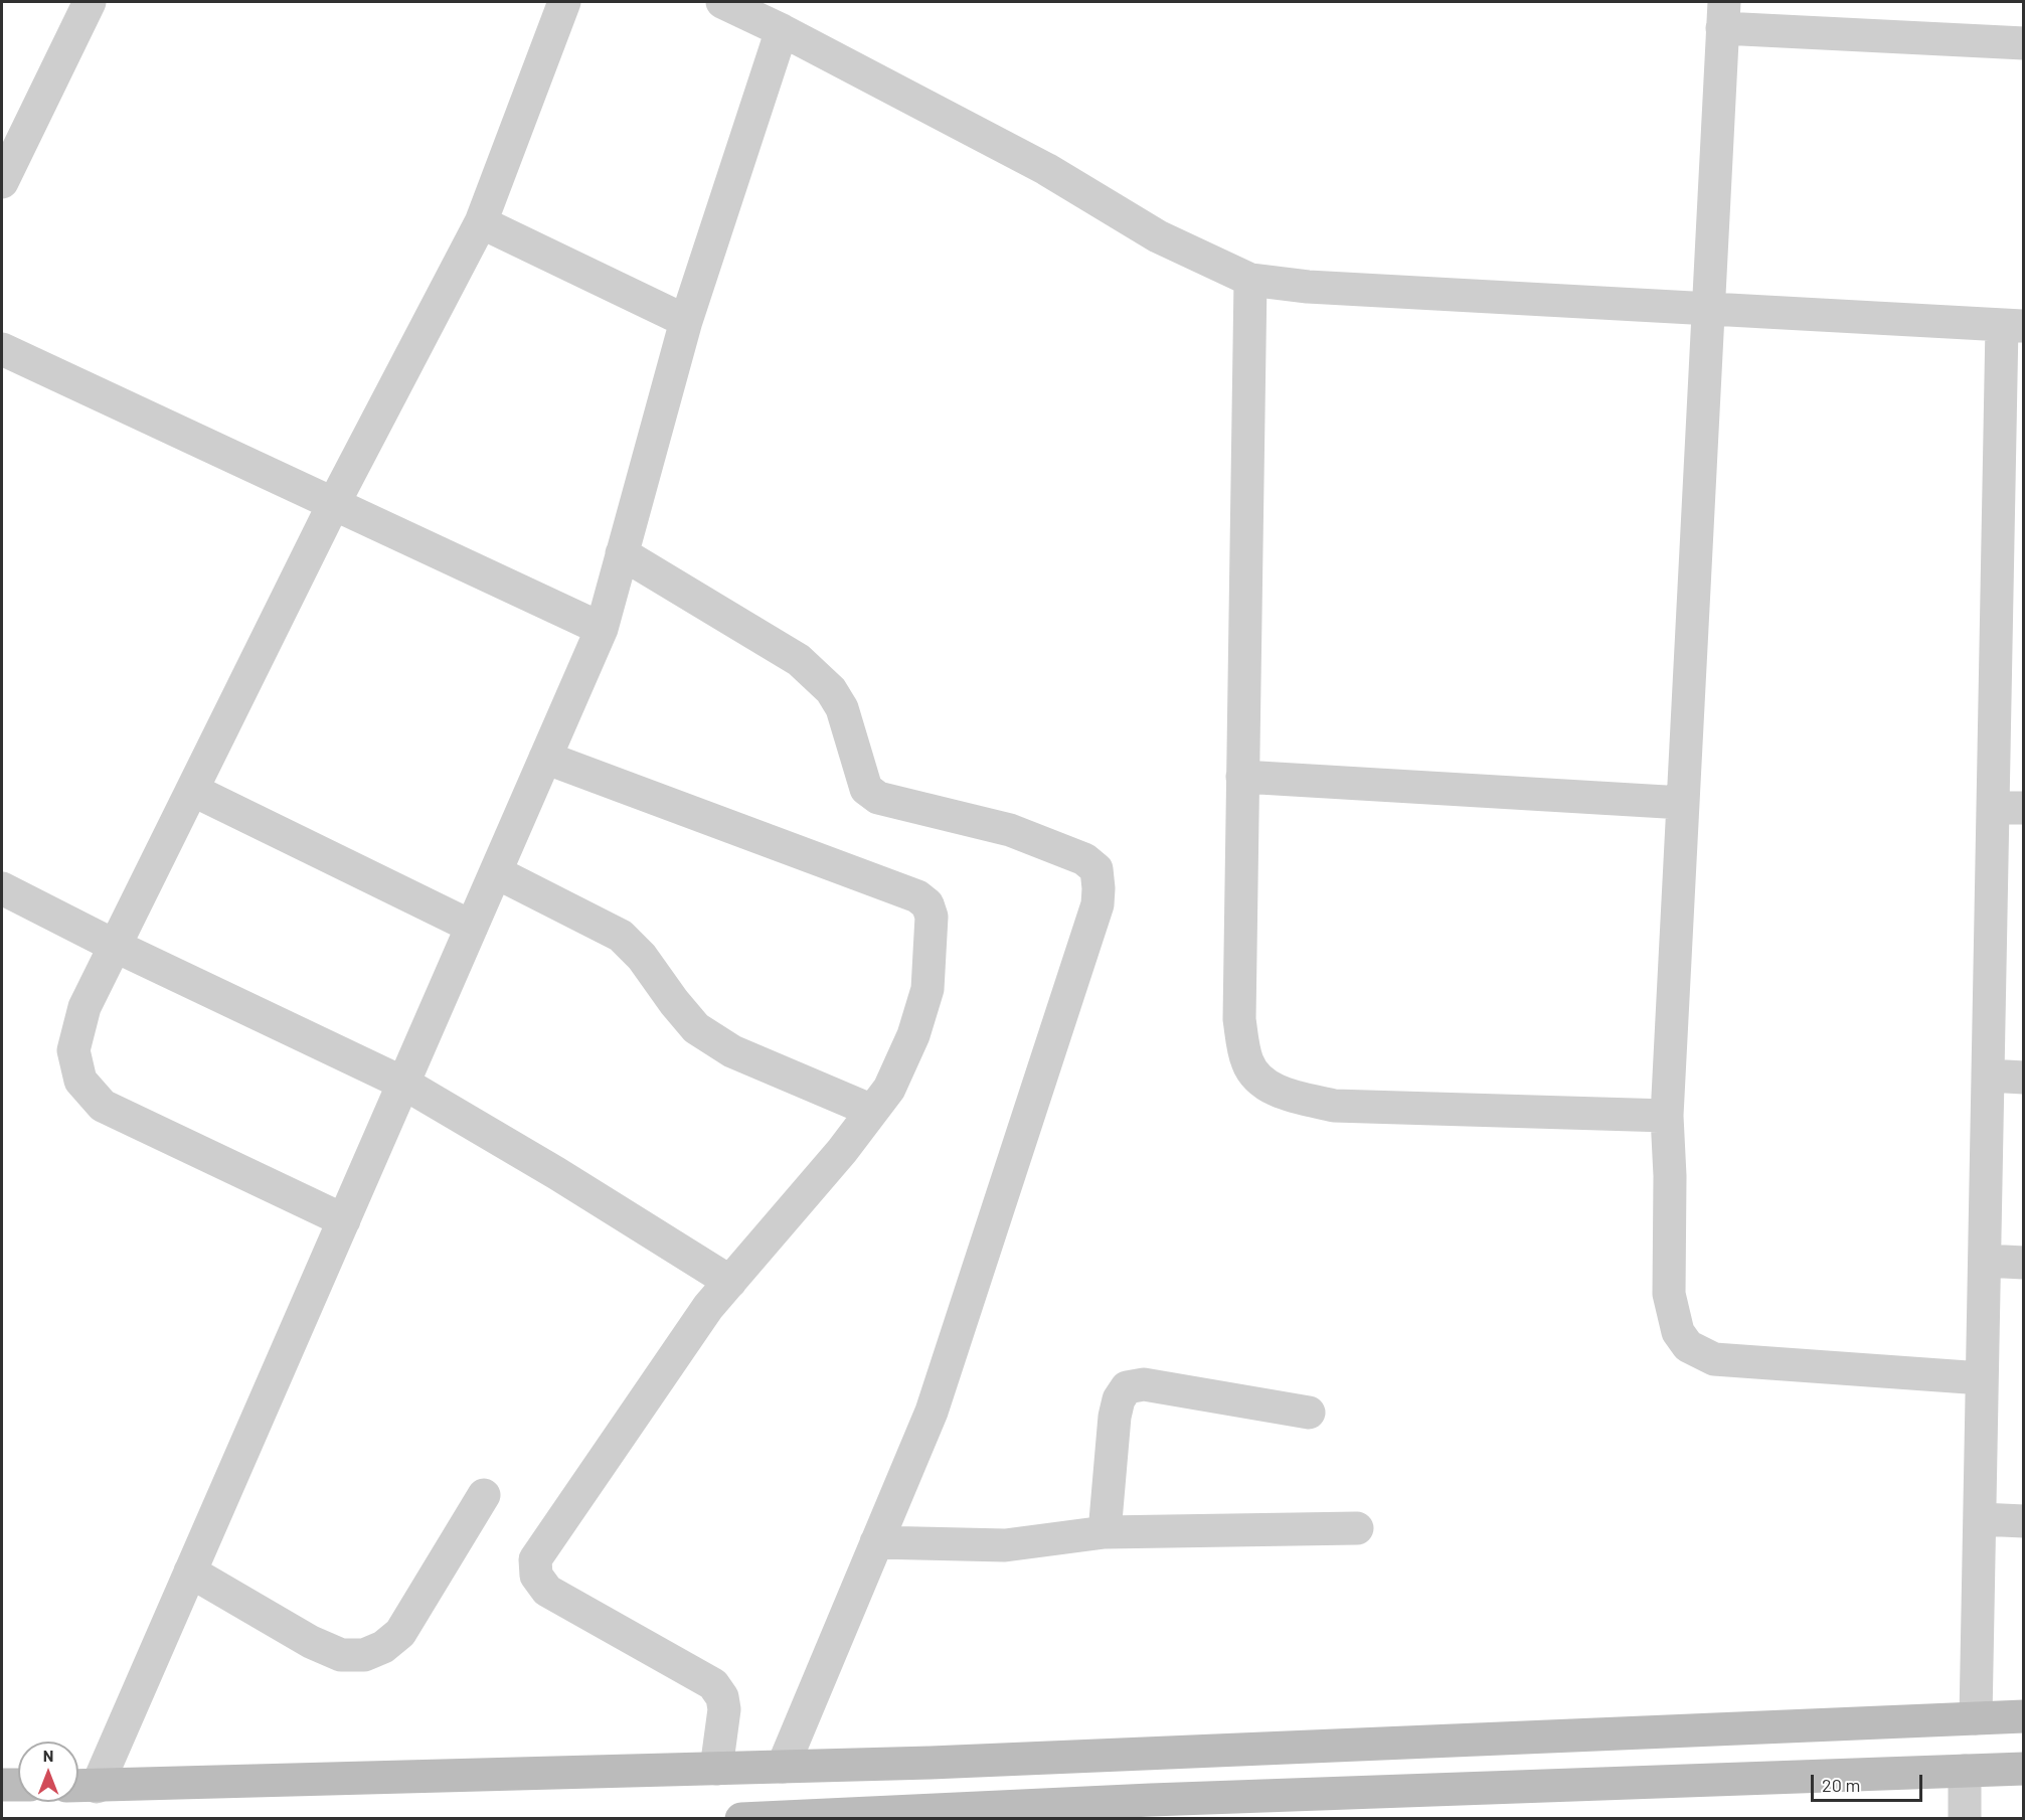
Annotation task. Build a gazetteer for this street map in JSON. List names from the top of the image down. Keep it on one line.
{"scale_bar":"20 m","north":"top"}
